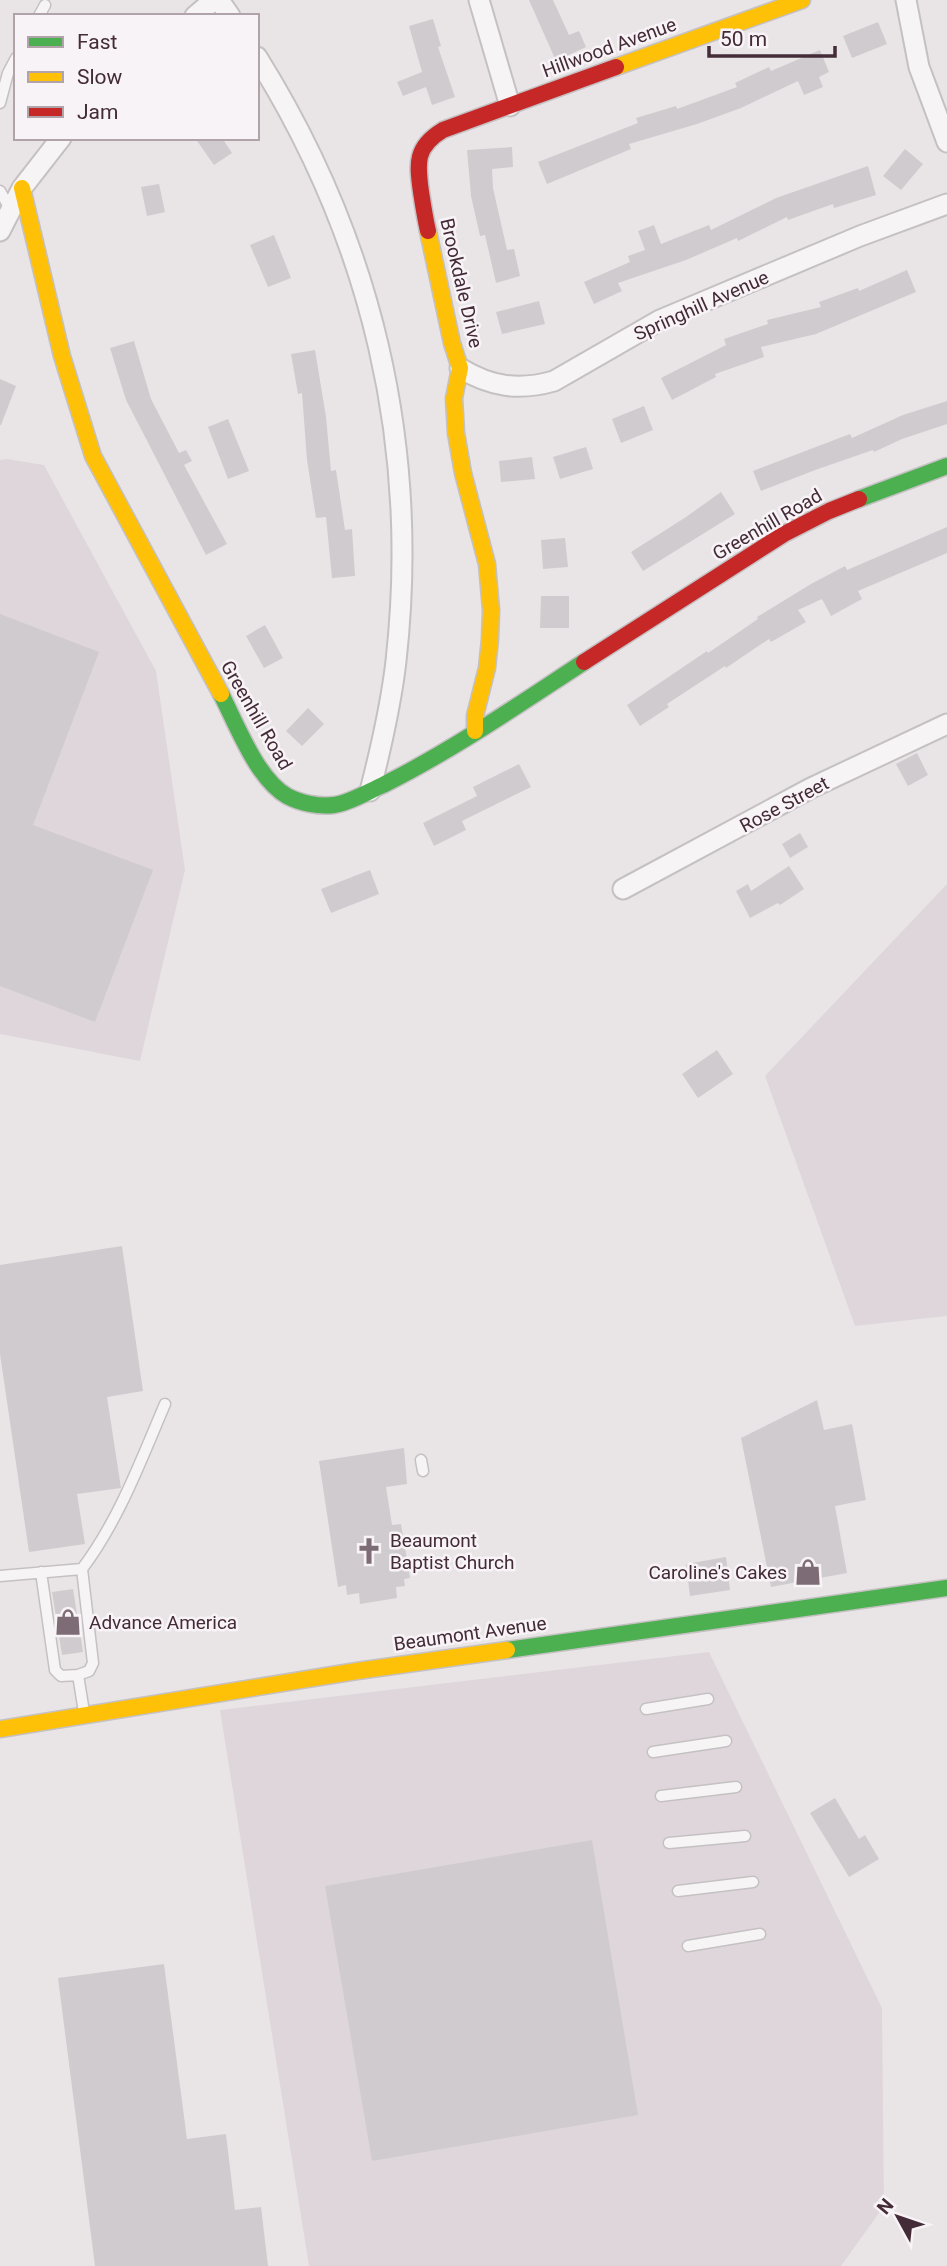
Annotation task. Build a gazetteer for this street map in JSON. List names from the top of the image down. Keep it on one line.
{"streets":{"street":["Hillwood Avenue","Brookdale Drive","Springhill Avenue","Greenhill Road","Rose Street","Beaumont Avenue"]},"crossings":[["Hillwood Avenue","Brookdale Drive"],["Brookdale Drive","Springhill Avenue"],["Brookdale Drive","Greenhill Road"]],"places":{"church":["Beaumont Baptist Church"],"shop":["Caroline's Cakes","Advance America"]},"legend":["Fast","Slow","Jam"],"scale_bar":"50 m","north":"top left"}
